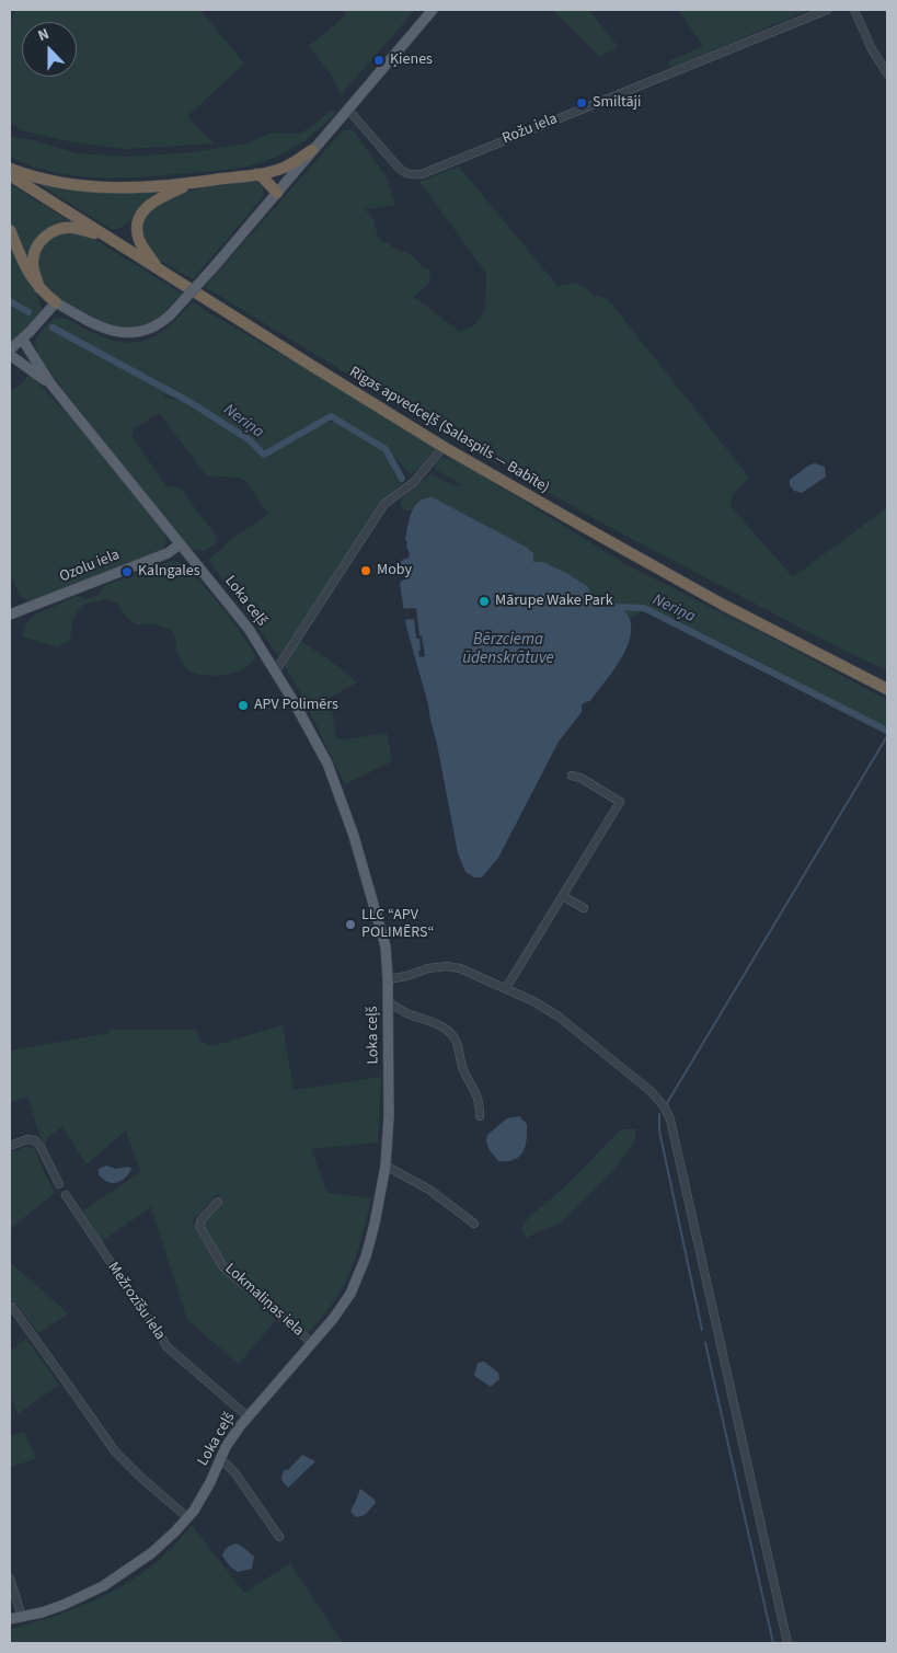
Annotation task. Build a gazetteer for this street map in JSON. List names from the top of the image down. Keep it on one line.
{"streets":{"highway":["Rīgas apvedceļš (Salaspils — Babīte)"],"main road":["Ozolu iela","Loka ceļš"],"street":["Rožu iela","Lokmaliņas iela","Mežrozīšu iela"]},"crossings":[["Ozolu iela","Loka ceļš"],["Loka ceļš","Lokmaliņas iela"],["Loka ceļš","Mežrozīšu iela"]],"water":["Neriņa","Bērzciema ūdenskrātuve"],"places":["Ķienes","Smiltāji","Moby","Kalngales","Mārupe Wake Park","APV Polimērs","LLC “APV POLIMĒRS“"],"north":"top"}
